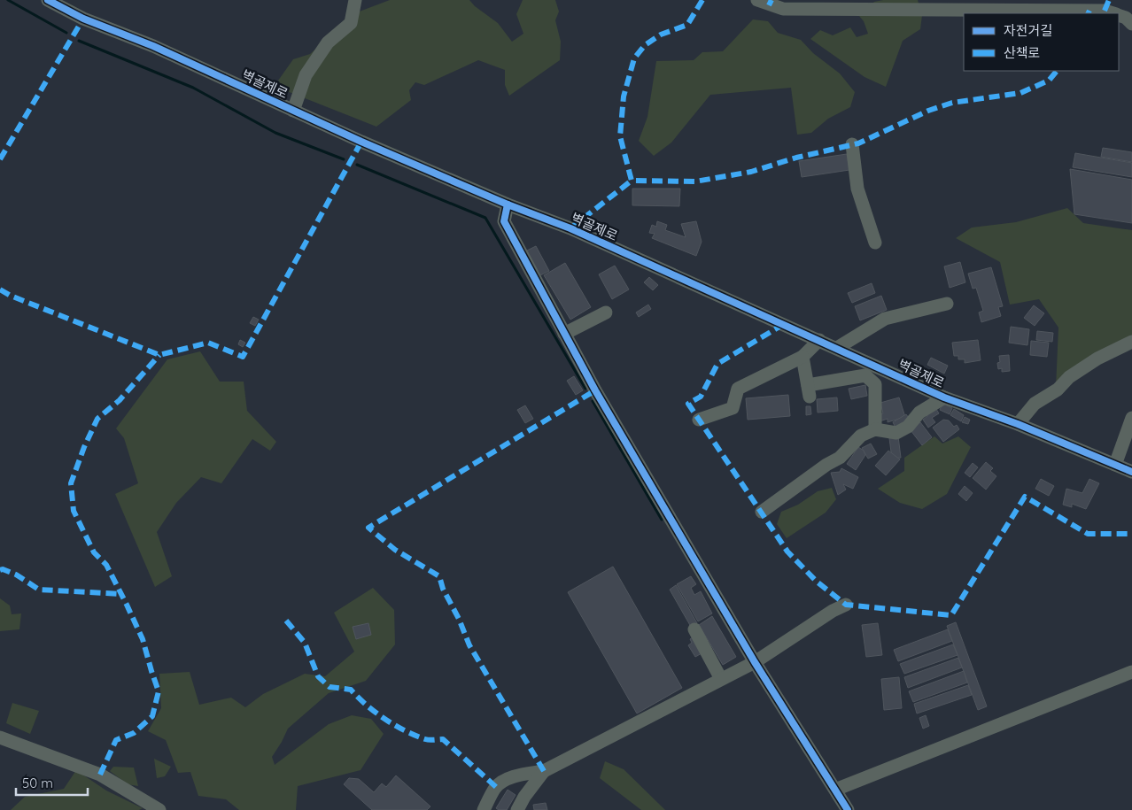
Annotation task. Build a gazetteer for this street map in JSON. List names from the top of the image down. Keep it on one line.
{"streets":{"street":["벽골제로"]},"legend":["자전거길","산책로"],"scale_bar":"50 m"}
